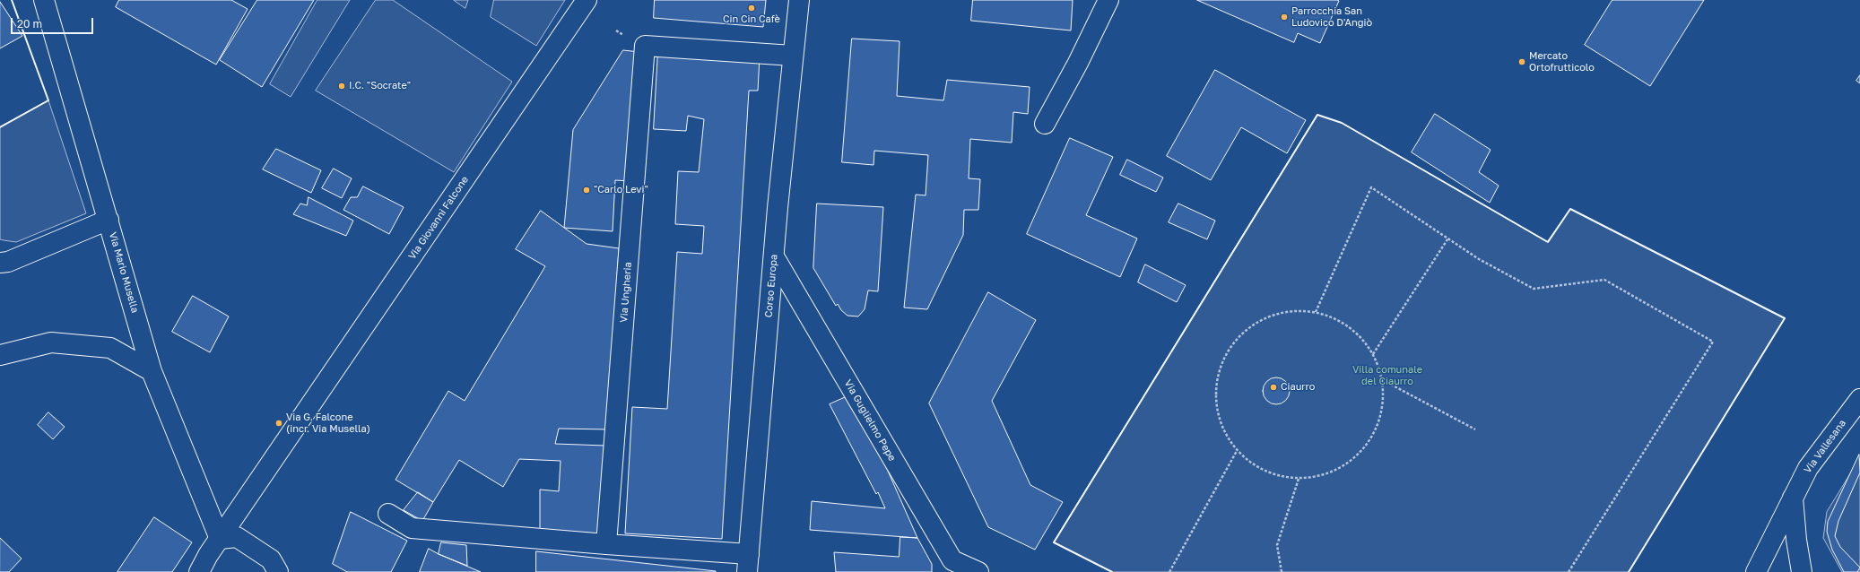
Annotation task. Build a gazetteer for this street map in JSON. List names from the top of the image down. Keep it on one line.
{"streets":{"street":["Via Giovanni Falcone","Via Mario Musella","Corso Europa","Via Ungheria","Via Guglielmo Pepe","Via Vallesana"]},"crossings":[["Via Giovanni Falcone","Via Mario Musella"],["Corso Europa","Via Ungheria"],["Corso Europa","Via Guglielmo Pepe"]],"parks":["Villa comunale del Ciaurro"],"places":["Cin Cin Cafè","Parrocchia San Ludovico D'Angiò","Mercato Ortofrutticolo","I.C. \"Socrate\"","\"Carlo Levi\"","Ciaurro","Via G. Falcone (incr. Via Musella)"],"scale_bar":"20 m"}
